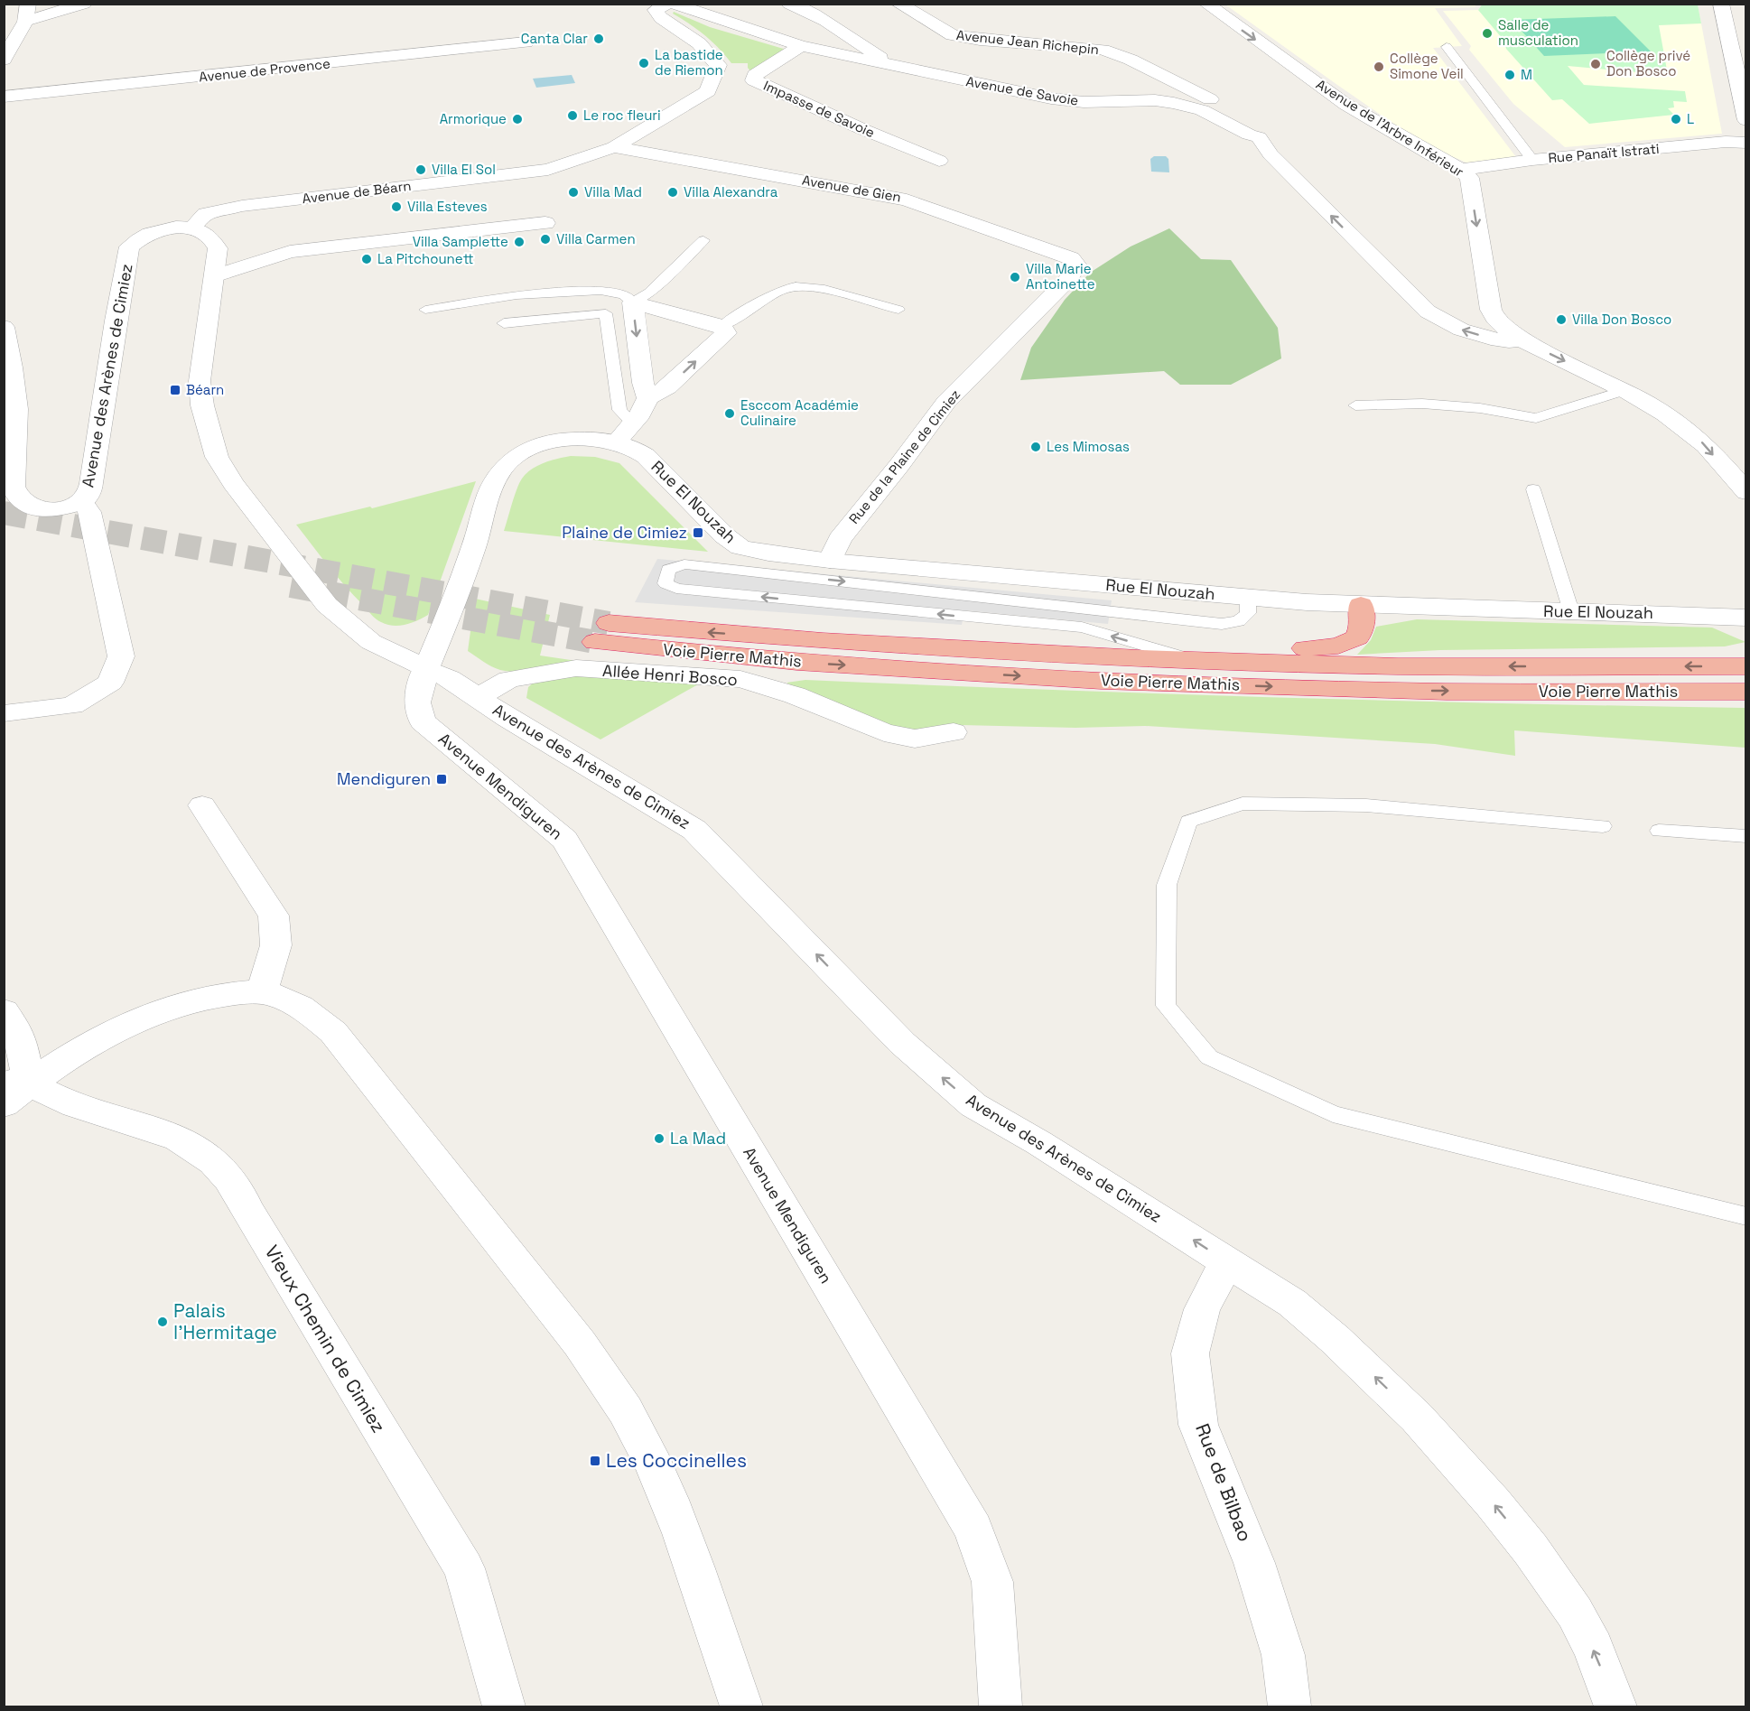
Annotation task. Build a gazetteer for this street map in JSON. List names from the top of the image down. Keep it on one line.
{"streets":{"highway":["Voie Pierre Mathis"],"street":["Avenue Jean Richepin","Avenue de Provence","Avenue de Savoie","Impasse de Savoie","Avenue de l'Arbre Inférieur","Rue Panaït Istrati","Avenue de Gien","Avenue de Béarn","Avenue des Arènes de Cimiez","Rue de la Plaine de Cimiez","Rue El Nouzah","Allée Henri Bosco","Avenue Mendiguren","Vieux Chemin de Cimiez","Rue de Bilbao"]},"crossings":[["Avenue Jean Richepin","Avenue de Savoie"],["Avenue de Savoie","Impasse de Savoie"],["Avenue de Savoie","Avenue de l'Arbre Inférieur"],["Avenue de l'Arbre Inférieur","Rue Panaït Istrati"],["Avenue de Gien","Avenue de Béarn"],["Avenue de Gien","Rue de la Plaine de Cimiez"],["Avenue de Béarn","Avenue des Arènes de Cimiez"],["Avenue des Arènes de Cimiez","Rue El Nouzah"],["Avenue des Arènes de Cimiez","Allée Henri Bosco"],["Avenue des Arènes de Cimiez","Avenue Mendiguren"],["Avenue des Arènes de Cimiez","Rue de Bilbao"],["Rue de la Plaine de Cimiez","Rue El Nouzah"],["Rue El Nouzah","Avenue Mendiguren"]],"one_way":["Avenue de l'Arbre Inférieur","Avenue des Arènes de Cimiez"],"places":{"other":["Salle de musculation","Canta Clar","La bastide de Riemon","Collège privé Don Bosco","Collège Simone Veil","M","Le roc fleuri","Armorique","L","Villa El Sol","Villa Mad","Villa Alexandra","Villa Esteves","Villa Carmen","Villa Samplette","La Pitchounett","Villa Marie Antoinette","Villa Don Bosco","Esccom Académie Culinaire","Les Mimosas","La Mad","Palais l'Hermitage"],"transit":["Béarn","Plaine de Cimiez","Mendiguren","Les Coccinelles"]}}
